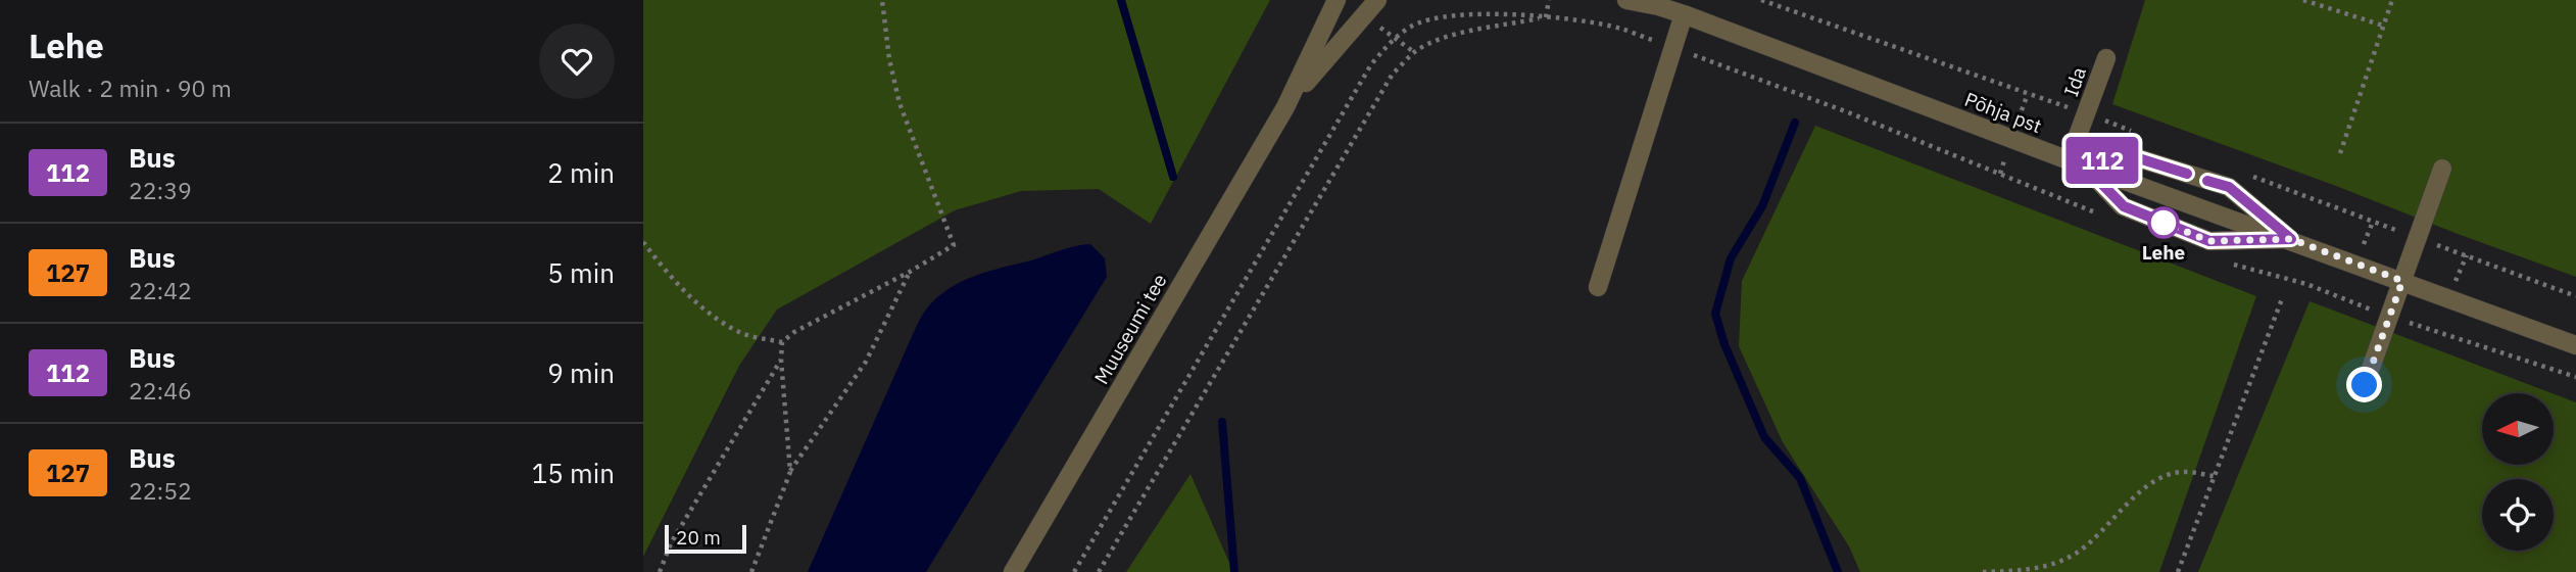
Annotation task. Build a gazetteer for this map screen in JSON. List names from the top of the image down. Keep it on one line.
{"streets":{"street":["Ida","Põhja pst","Muuseumi tee"]},"crossings":[["Ida","Põhja pst"]],"places":["Lehe"],"lines":["bus line 112"],"scale_bar":"20 m","north":"left","page":{"heading":["Lehe","Walk · 2 min · 90 m"],"on_map":"112","list":[{"mark":"112","name":"Bus","note":"22:39","value":"2 min"},{"mark":"127","name":"Bus","note":"22:42","value":"5 min"},{"mark":"112","name":"Bus","note":"22:46","value":"9 min"},{"mark":"127","name":"Bus","note":"22:52","value":"15 min"}],"scale":"20 m"}}
